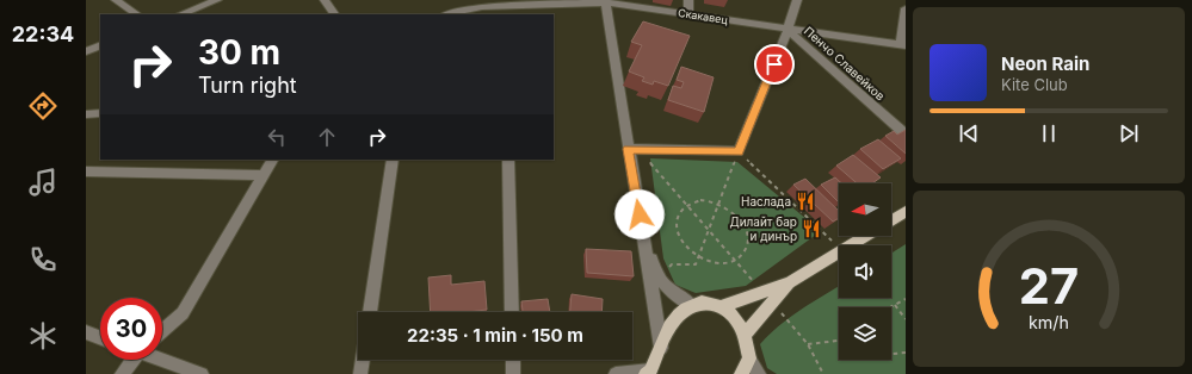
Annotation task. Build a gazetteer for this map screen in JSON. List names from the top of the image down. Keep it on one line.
{"streets":{"street":["Скакавец","Пенчо Славейков"]},"crossings":[["Скакавец","Пенчо Славейков"]],"places":{"restaurant":["Наслада","Дилайт бар и динър"]},"north":"left","page":{"tabs":"22:34","turn":["30 m","Turn right"],"song":["Neon Rain","Kite Club"],"limit":"30","trip":"22:35 · 1 min · 150 m","gauge":["27","km/h"]}}
